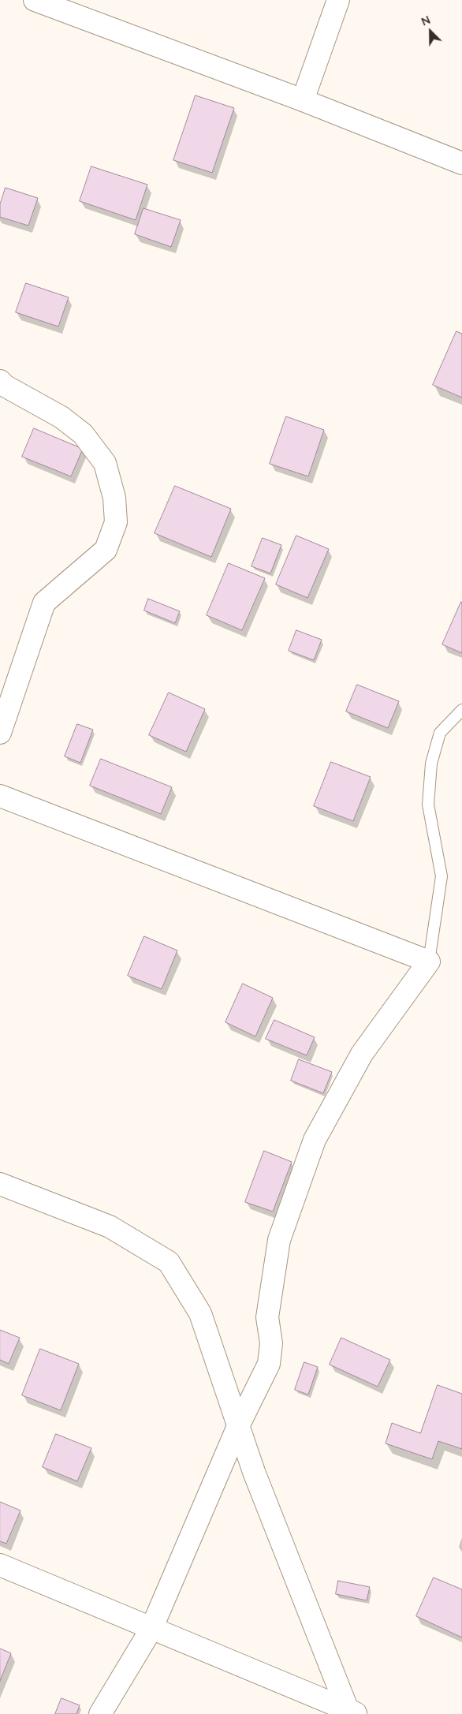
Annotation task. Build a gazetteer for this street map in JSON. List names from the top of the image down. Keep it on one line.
{"north":"top left"}
